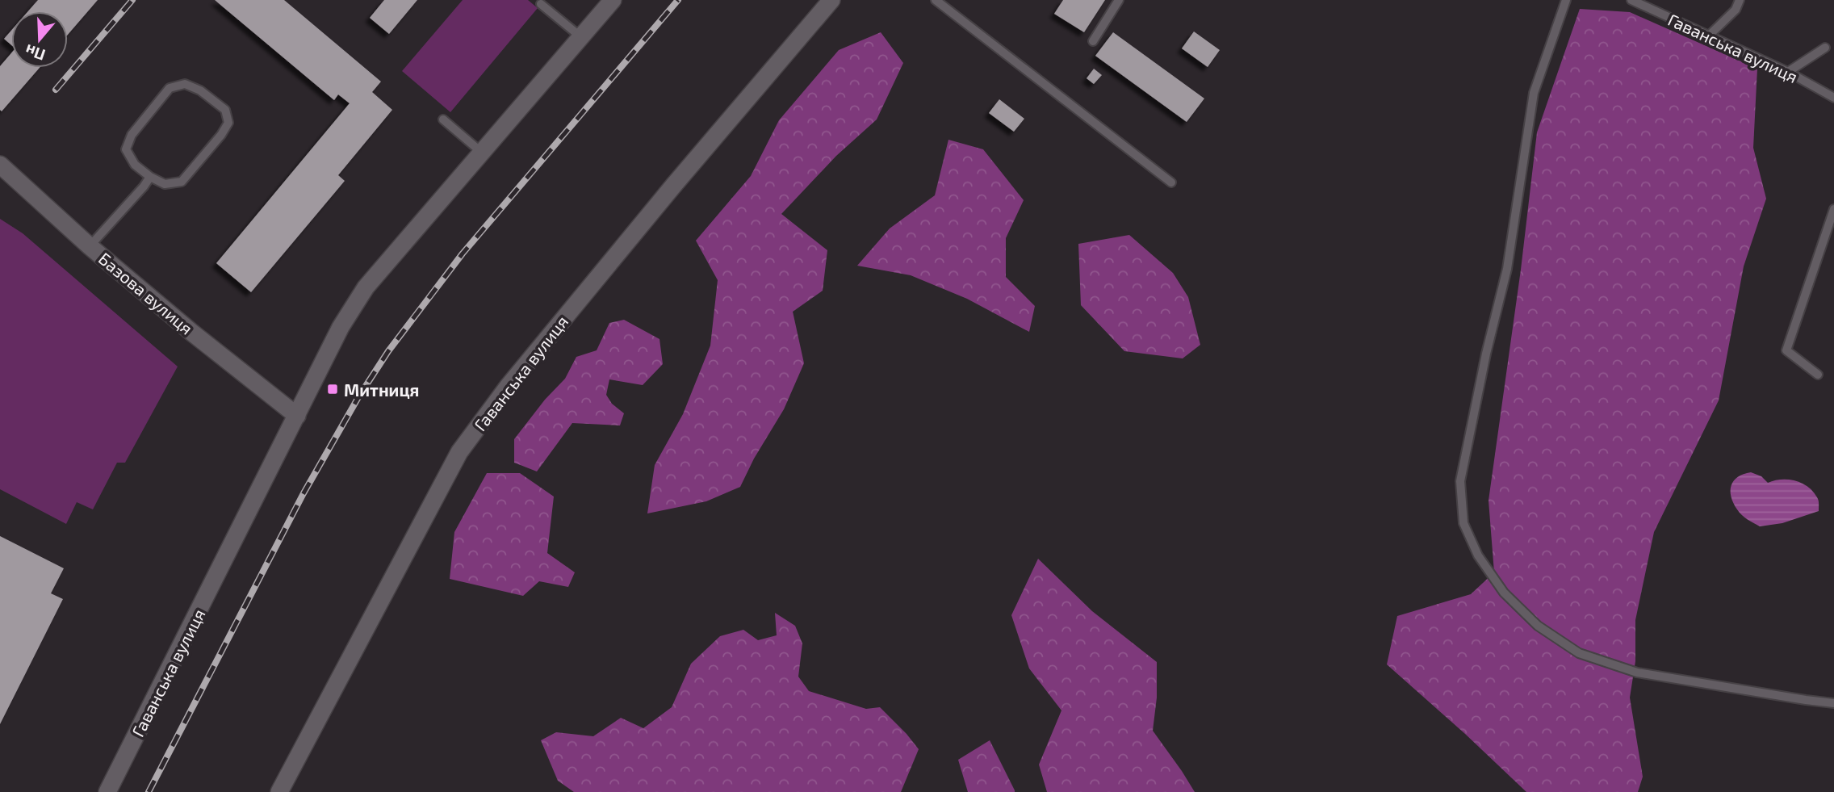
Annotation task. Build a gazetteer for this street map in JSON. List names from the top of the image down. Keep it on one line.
{"streets":{"street":["Гаванська вулиця","Базова вулиця"]},"crossings":[["Гаванська вулиця","Базова вулиця"]],"places":{"transit":["Митниця"]},"north":"bottom"}
